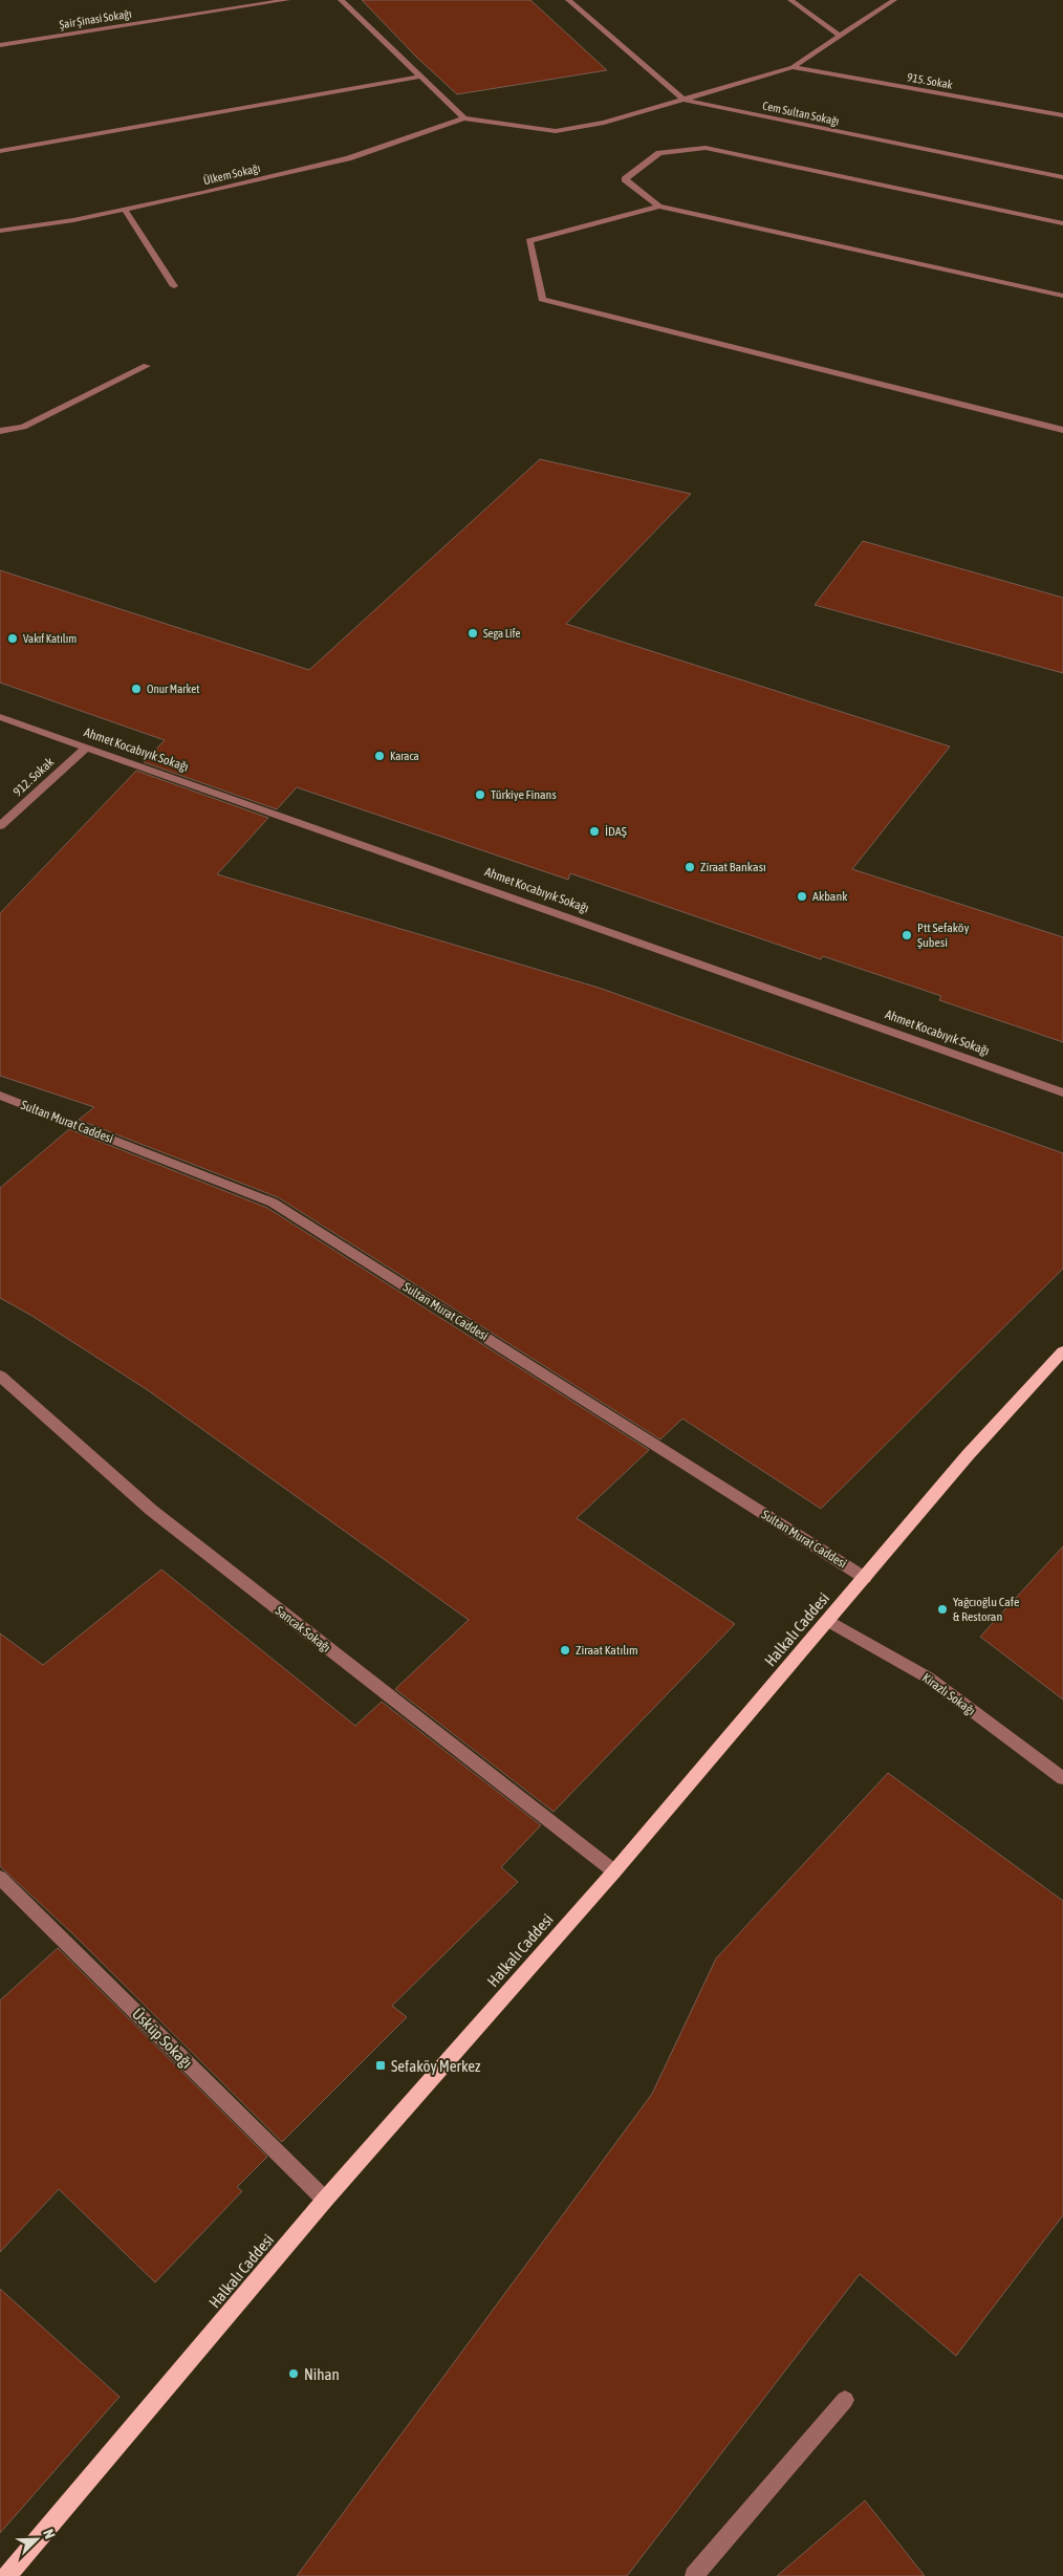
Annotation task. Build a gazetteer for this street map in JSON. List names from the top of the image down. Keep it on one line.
{"streets":{"main road":["Halkalı Caddesi"],"street":["Şair Şinasi Sokağı","915. Sokak","Cem Sultan Sokağı","Ülkem Sokağı","Ahmet Kocabıyık Sokağı","912. Sokak","Sultan Murat Caddesi","Sancak Sokağı","Kirazlı Sokağı","Üsküp Sokağı"]},"crossings":[["Ahmet Kocabıyık Sokağı","912. Sokak"],["Sultan Murat Caddesi","Halkalı Caddesi"],["Sancak Sokağı","Halkalı Caddesi"],["Halkalı Caddesi","Kirazlı Sokağı"],["Halkalı Caddesi","Üsküp Sokağı"]],"places":{"other":["Sega Life","Vakıf Katılım","Onur Market","Karaca","Türkiye Finans","İDAŞ","Ziraat Bankası","Akbank","Ptt Sefaköy Şubesi","Yağcıoğlu Cafe & Restoran","Ziraat Katılım","Nihan"],"transit":["Sefaköy Merkez"]},"north":"top right"}
